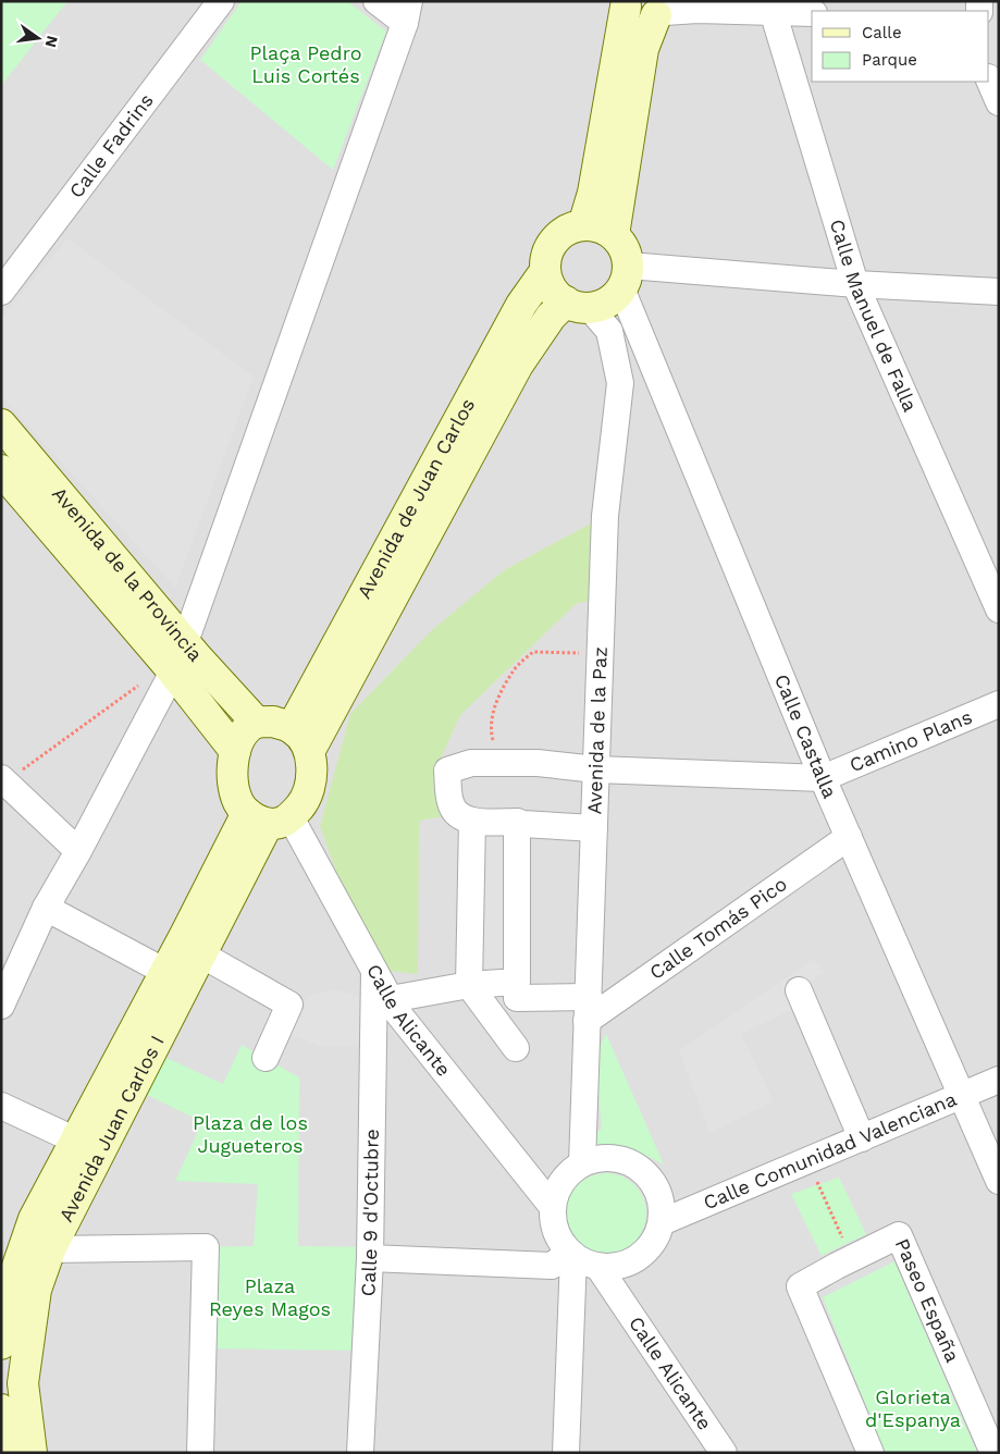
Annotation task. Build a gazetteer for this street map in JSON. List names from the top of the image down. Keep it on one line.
{"streets":{"main road":["Avenida de Juan Carlos","Avenida de la Provincia","Avenida Juan Carlos I"],"street":["Calle Fadrins","Calle Manuel de Falla","Avenida de la Paz","Calle Castalla","Camino Plans","Calle Tomás Pico","Calle Alicante","Calle Comunidad Valenciana","Calle 9 d'Octubre","Paseo España"]},"crossings":[["Avenida de Juan Carlos","Avenida de la Provincia"],["Avenida de Juan Carlos","Avenida de la Paz"],["Avenida de Juan Carlos","Calle Castalla"],["Avenida de Juan Carlos","Calle Alicante"],["Avenida de Juan Carlos","Avenida Juan Carlos I"],["Avenida de la Provincia","Calle Alicante"],["Avenida de la Provincia","Avenida Juan Carlos I"],["Avenida de la Paz","Calle Castalla"],["Avenida de la Paz","Calle Tomás Pico"],["Avenida de la Paz","Calle Alicante"],["Avenida de la Paz","Calle Comunidad Valenciana"],["Calle Castalla","Camino Plans"],["Calle Castalla","Calle Tomás Pico"],["Calle Castalla","Calle Comunidad Valenciana"],["Calle Alicante","Avenida Juan Carlos I"],["Calle Alicante","Calle Comunidad Valenciana"],["Calle Alicante","Calle 9 d'Octubre"]],"parks":["Plaça Pedro Luis Cortés","Plaza de los Jugueteros","Plaza Reyes Magos","Glorieta d'Espanya"],"legend":["Calle","Parque"],"north":"right"}
